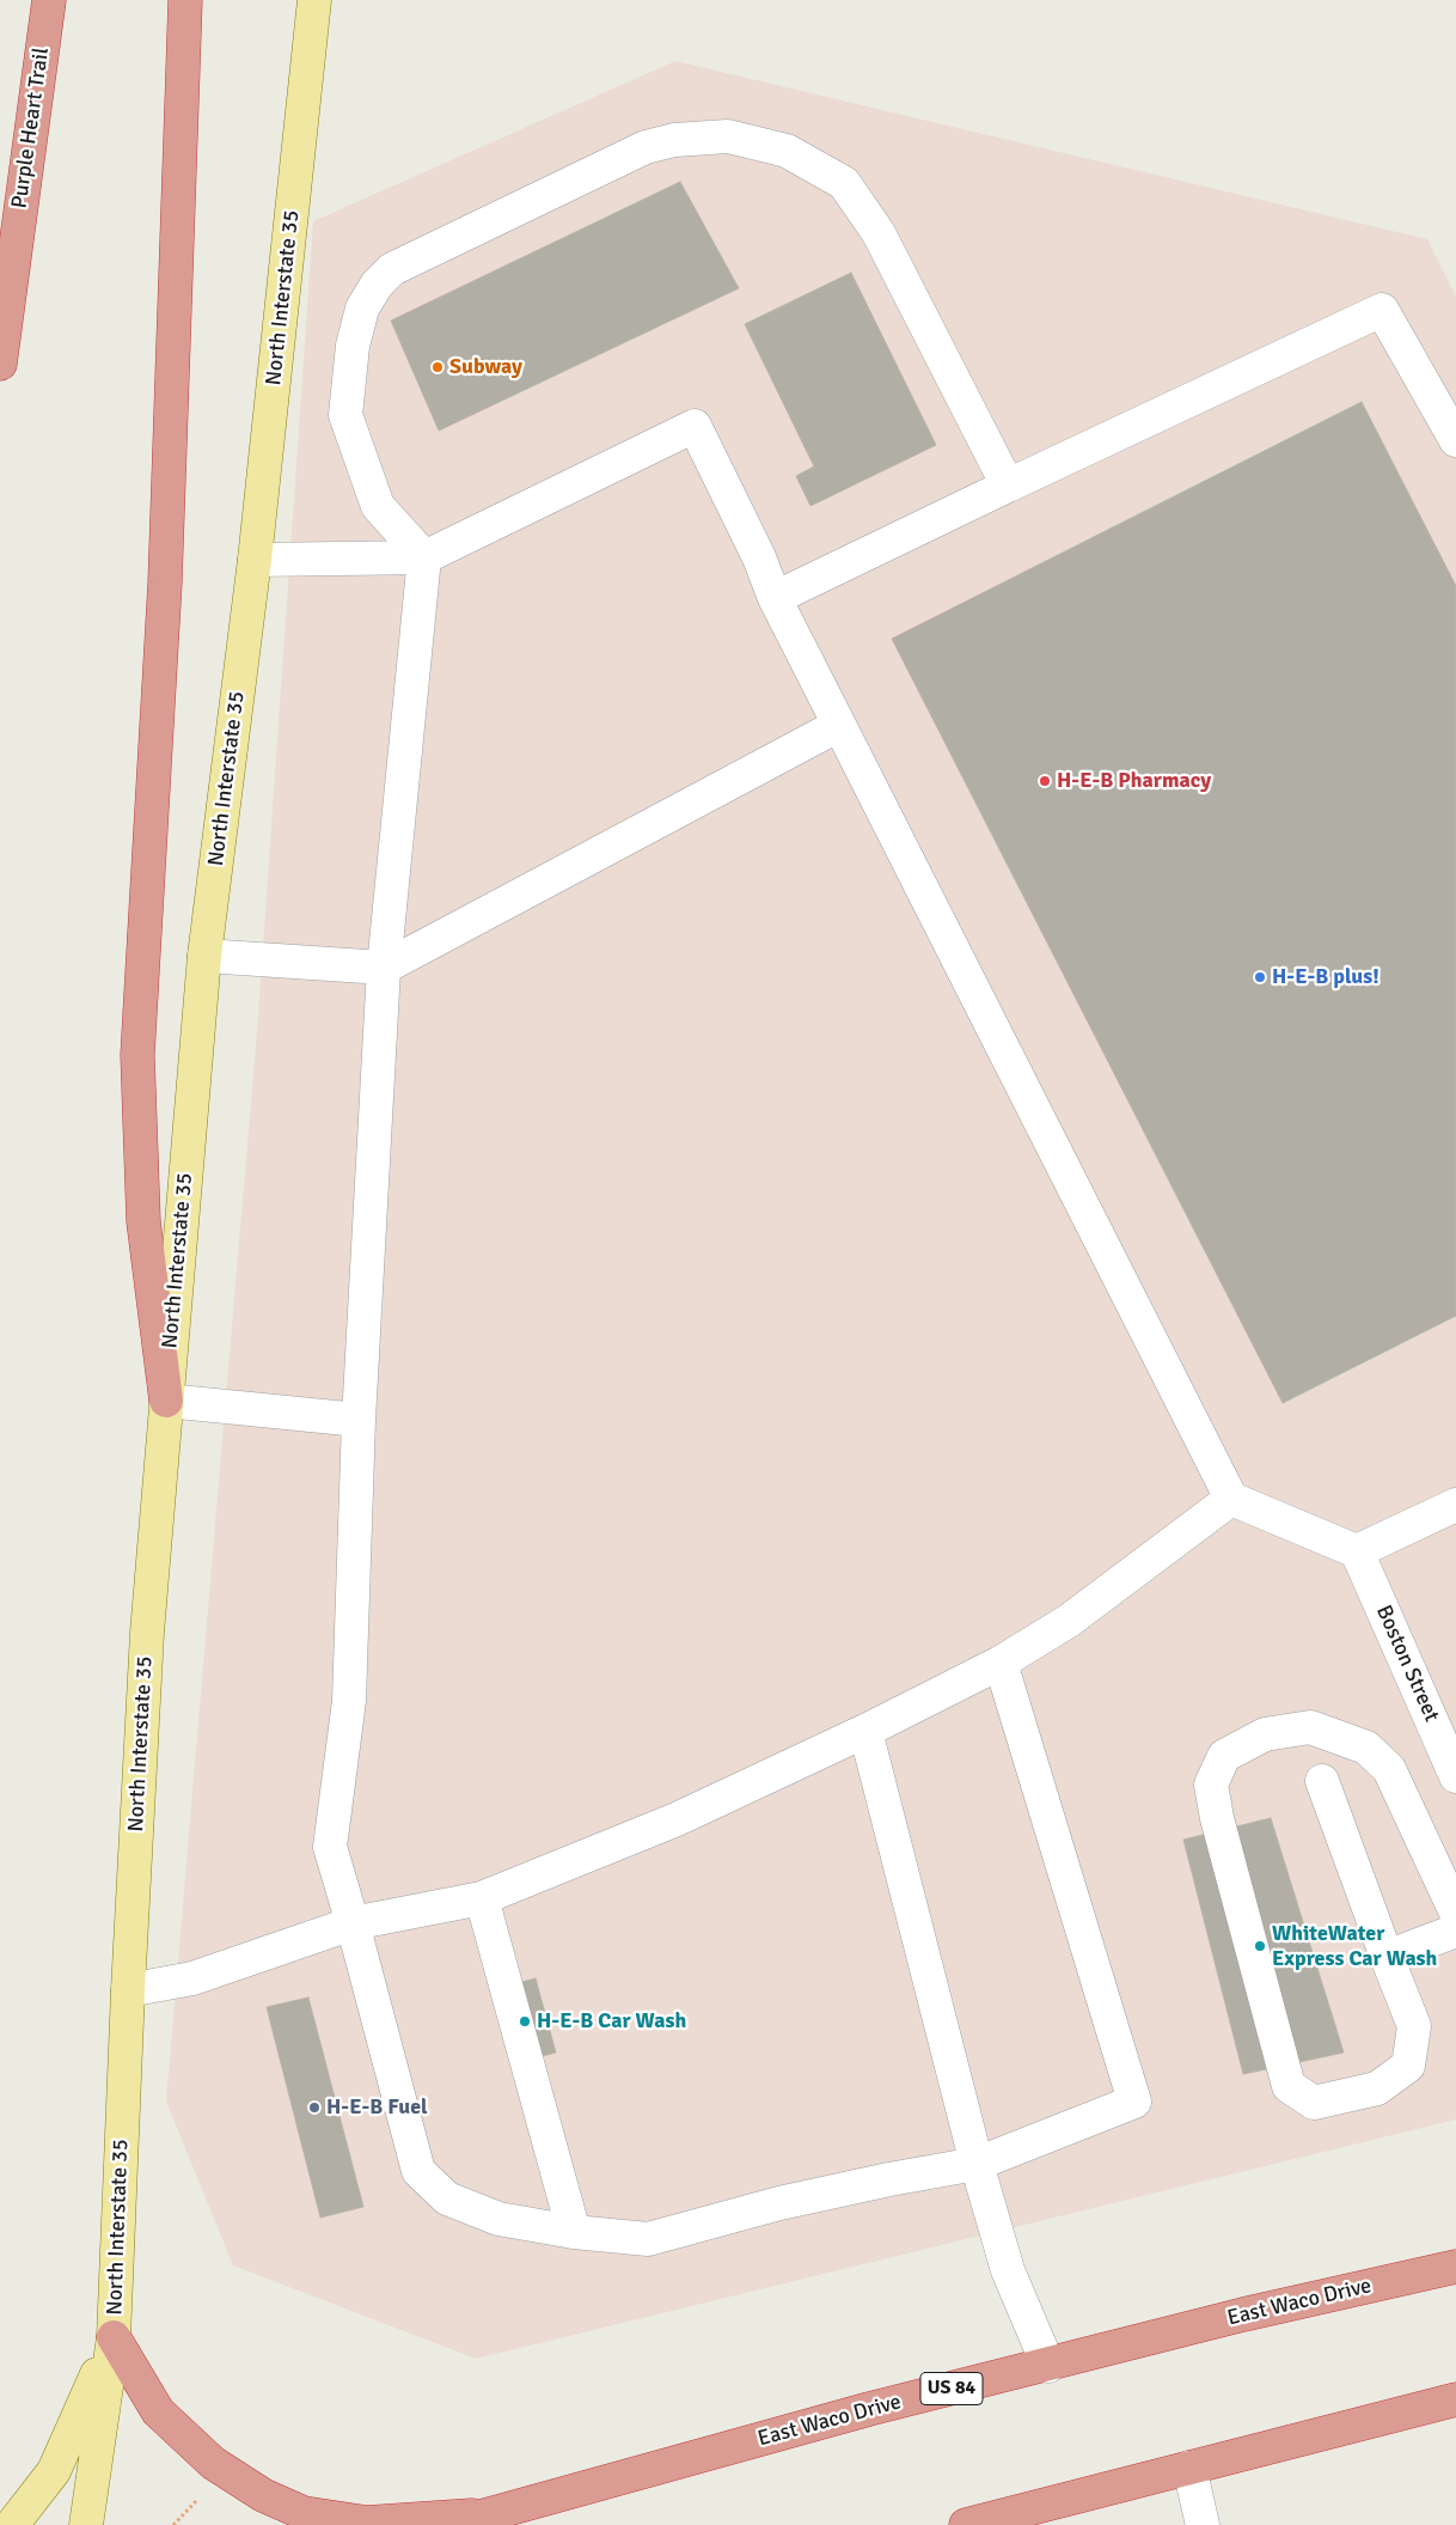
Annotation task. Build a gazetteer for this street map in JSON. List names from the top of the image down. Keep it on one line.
{"streets":{"highway":["Purple Heart Trail","East Waco Drive","US 84"],"main road":["North Interstate 35"],"street":["Boston Street"]},"places":["Subway","H-E-B Pharmacy","H-E-B plus!","WhiteWater Express Car Wash","H-E-B Car Wash","H-E-B Fuel"]}
